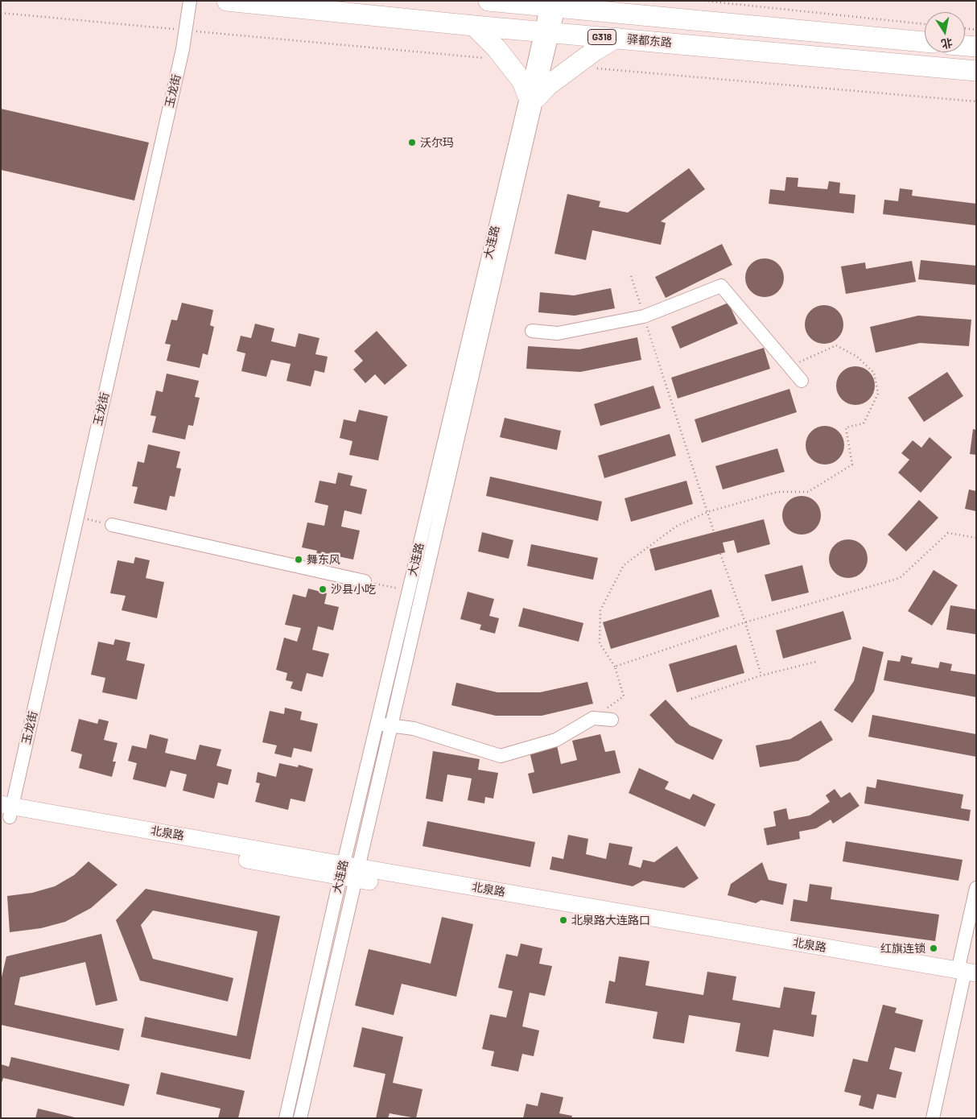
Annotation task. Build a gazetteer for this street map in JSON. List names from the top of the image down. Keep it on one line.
{"streets":{"highway":["G318","驿都东路"],"main road":["北泉路"],"street":["玉龙街","大连路"]},"crossings":[["G318","大连路"],["驿都东路","大连路"],["玉龙街","北泉路"],["大连路","北泉路"]],"places":["沃尔玛","舞东风","沙县小吃","北泉路大连路口","红旗连锁"],"north":"bottom"}
